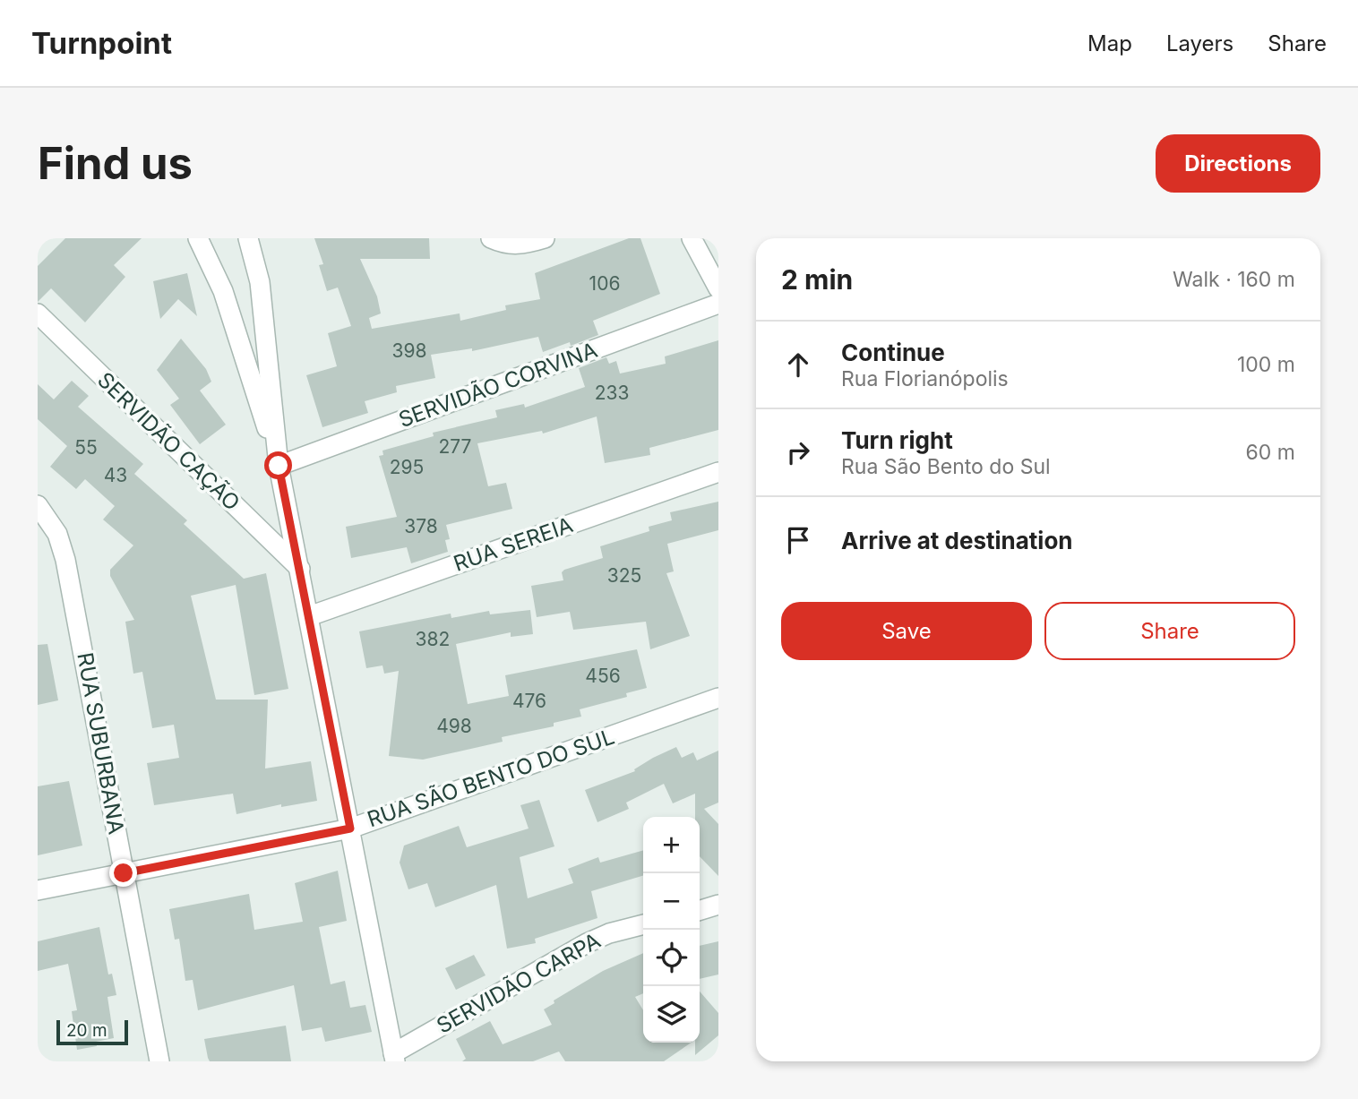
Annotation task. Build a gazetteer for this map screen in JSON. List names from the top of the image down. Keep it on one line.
{"streets":{"street":["SERVIDÃO CORVINA","SERVIDÃO CAÇÃO","RUA SEREIA","RUA SUBURBANA","RUA SÃO BENTO DO SUL","SERVIDÃO CARPA"]},"crossings":[["RUA SUBURBANA","RUA SÃO BENTO DO SUL"]],"house_numbers":["106","398","233","277","55","295","43","378","325","382","456","476","498"],"scale_bar":"20 m","page":{"header":"Turnpoint","nav":["Map","Layers","Share"],"buttons":["Directions",["Save","Share"]],"title":"Find us","heading":["2 min","Walk · 160 m"],"list":[["Continue","Rua Florianópolis","100 m"],["Turn right","Rua São Bento do Sul","60 m"],"Arrive at destination"],"map_buttons":["+","−"],"scale":"20 m"}}
